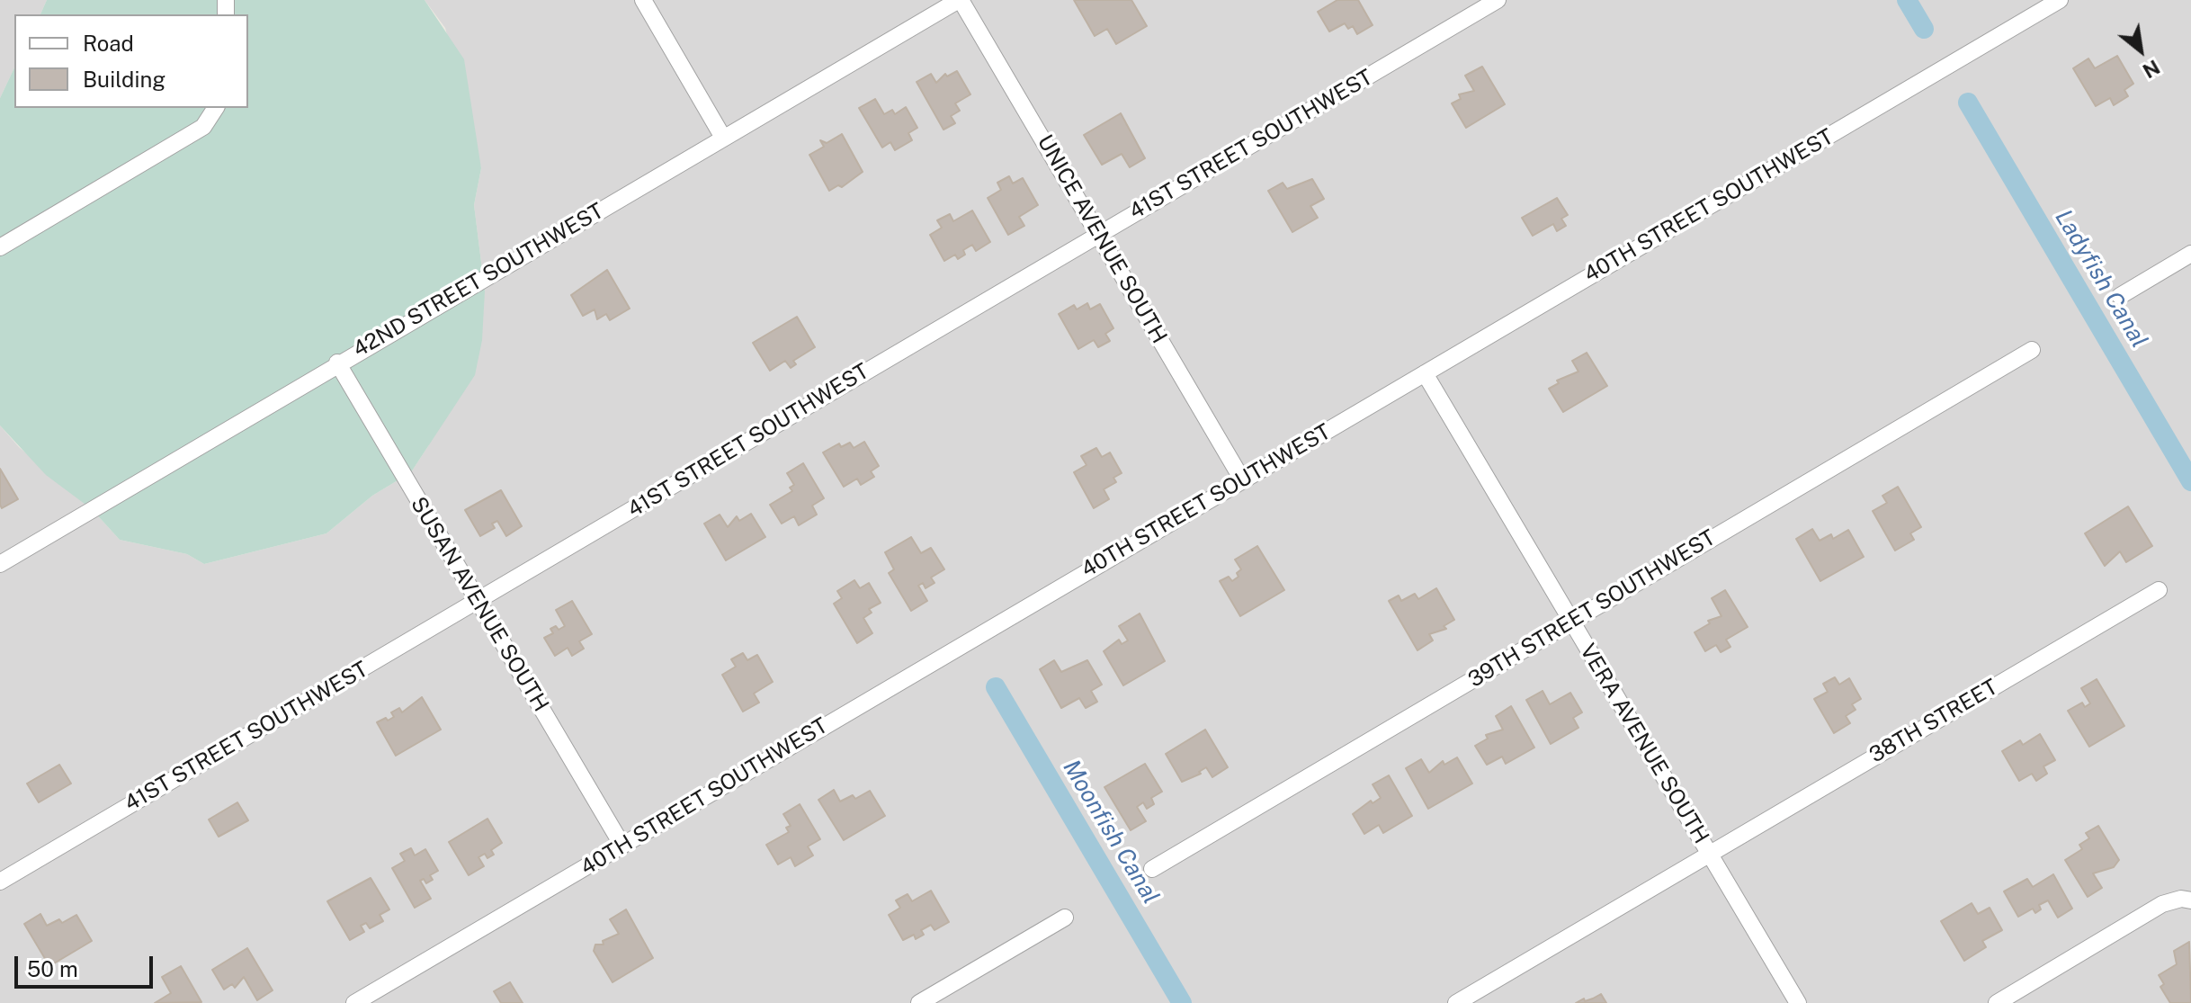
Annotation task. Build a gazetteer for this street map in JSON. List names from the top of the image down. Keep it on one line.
{"streets":{"street":["41ST STREET SOUTHWEST","40TH STREET SOUTHWEST","UNICE AVENUE SOUTH","42ND STREET SOUTHWEST","SUSAN AVENUE SOUTH","39TH STREET SOUTHWEST","38TH STREET","VERA AVENUE SOUTH"]},"crossings":[["41ST STREET SOUTHWEST","UNICE AVENUE SOUTH"],["41ST STREET SOUTHWEST","SUSAN AVENUE SOUTH"],["40TH STREET SOUTHWEST","UNICE AVENUE SOUTH"],["40TH STREET SOUTHWEST","SUSAN AVENUE SOUTH"],["40TH STREET SOUTHWEST","VERA AVENUE SOUTH"],["UNICE AVENUE SOUTH","42ND STREET SOUTHWEST"],["42ND STREET SOUTHWEST","SUSAN AVENUE SOUTH"],["39TH STREET SOUTHWEST","VERA AVENUE SOUTH"],["38TH STREET","VERA AVENUE SOUTH"]],"water":["Ladyfish Canal","Moonfish Canal"],"legend":["Road","Building"],"scale_bar":"50 m","north":"bottom right"}
